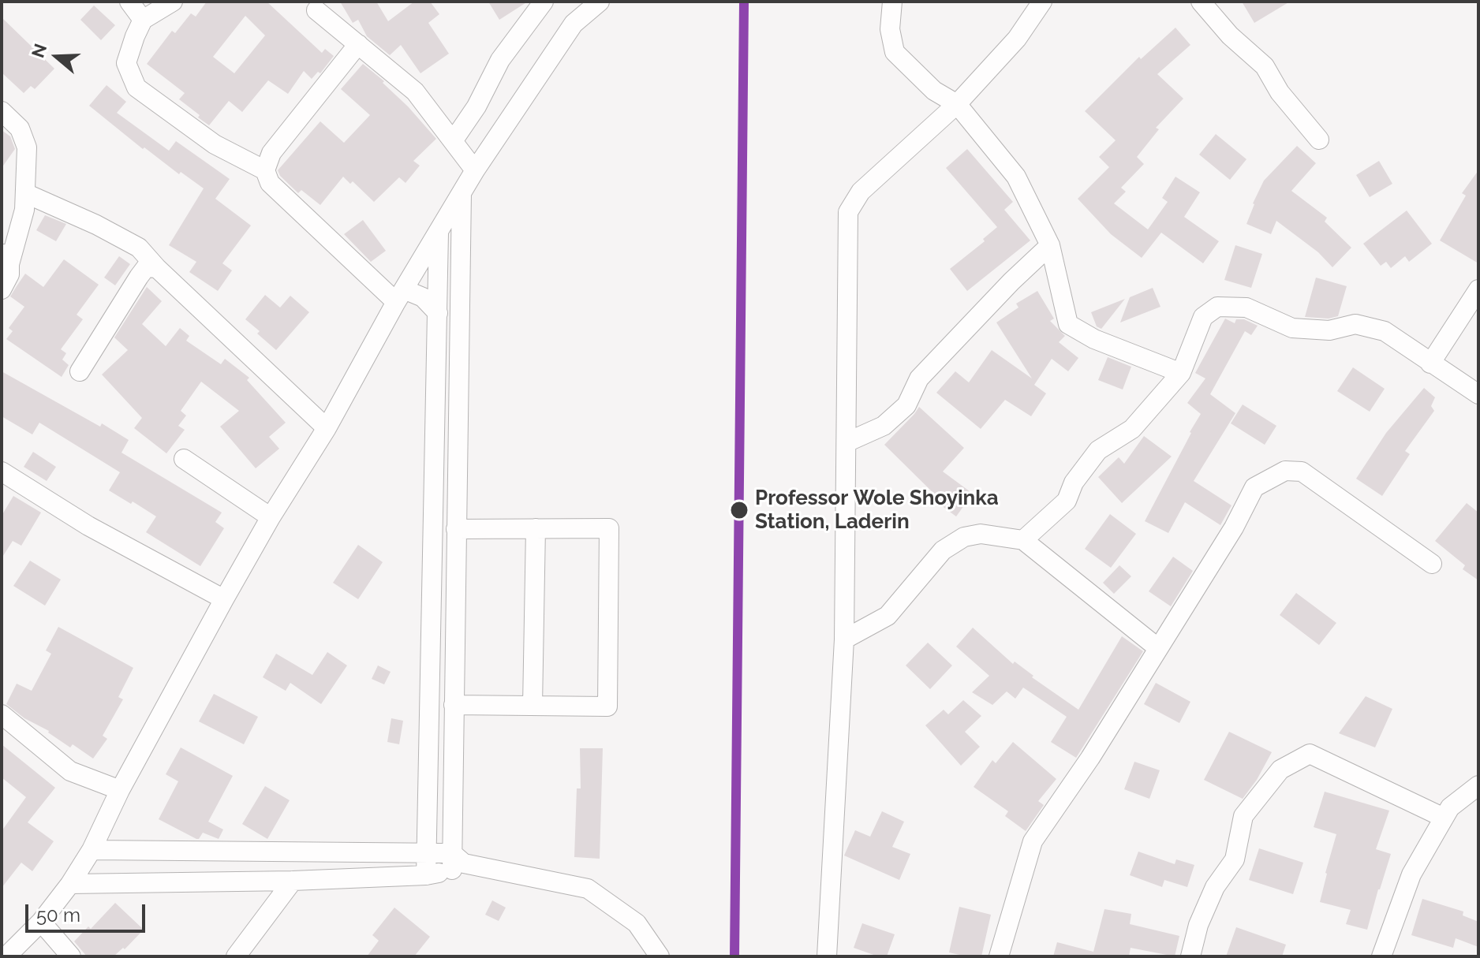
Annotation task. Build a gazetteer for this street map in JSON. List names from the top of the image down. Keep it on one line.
{"places":["Professor Wole Shoyinka Station, Laderin"],"scale_bar":"50 m","north":"left"}
